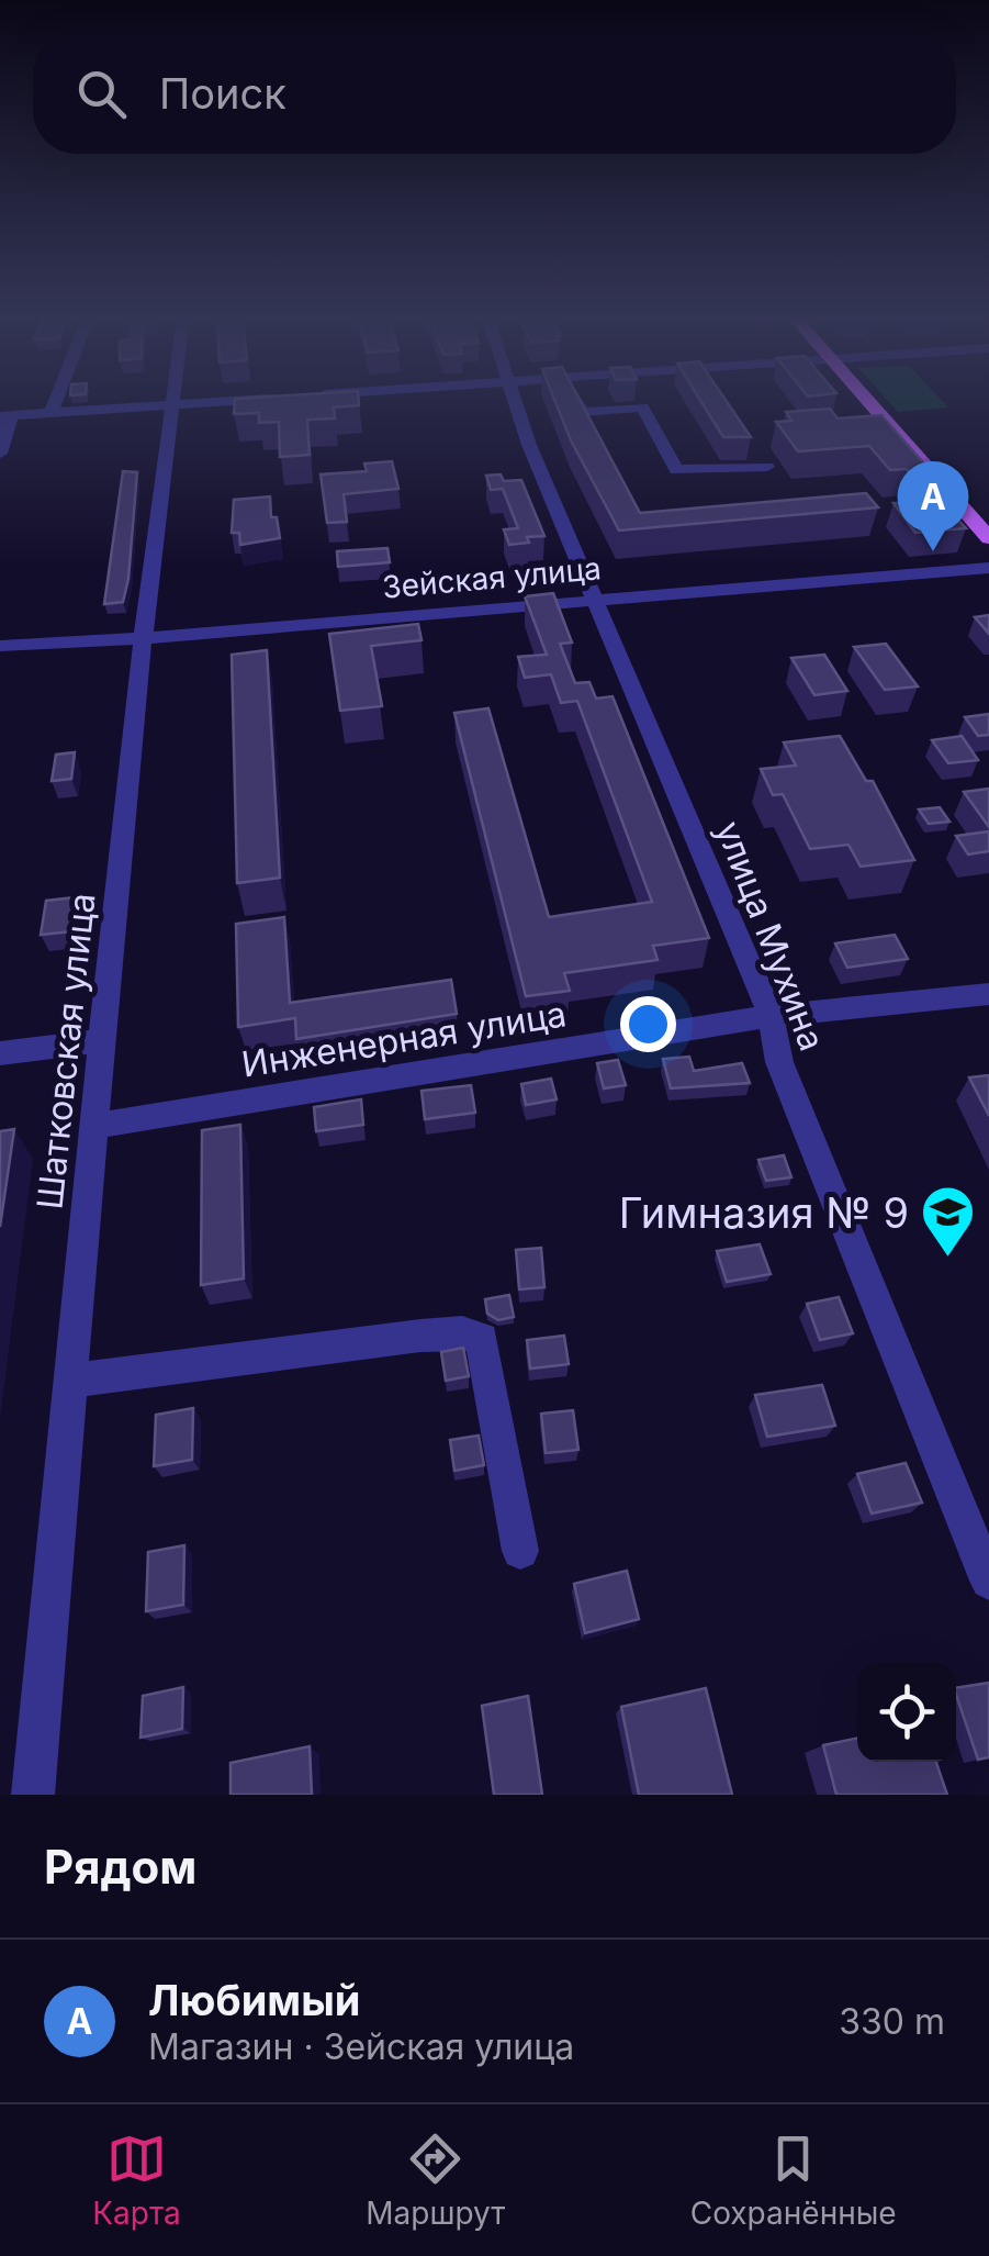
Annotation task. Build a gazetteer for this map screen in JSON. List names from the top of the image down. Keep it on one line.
{"streets":{"street":["Зейская улица","улица Мухина","Инженерная улица","Шатковская улица"]},"crossings":[["Зейская улица","улица Мухина"],["Зейская улица","Шатковская улица"],["улица Мухина","Инженерная улица"],["Инженерная улица","Шатковская улица"]],"places":{"school or university":["Гимназия № 9"]},"page":{"search":"Поиск","pins":"A","heading":"Рядом","list":[{"mark":"A","name":"Любимый","note":"Магазин · Зейская улица","value":"330 m"}],"nav":["Карта","Маршрут","Сохранённые"]}}
